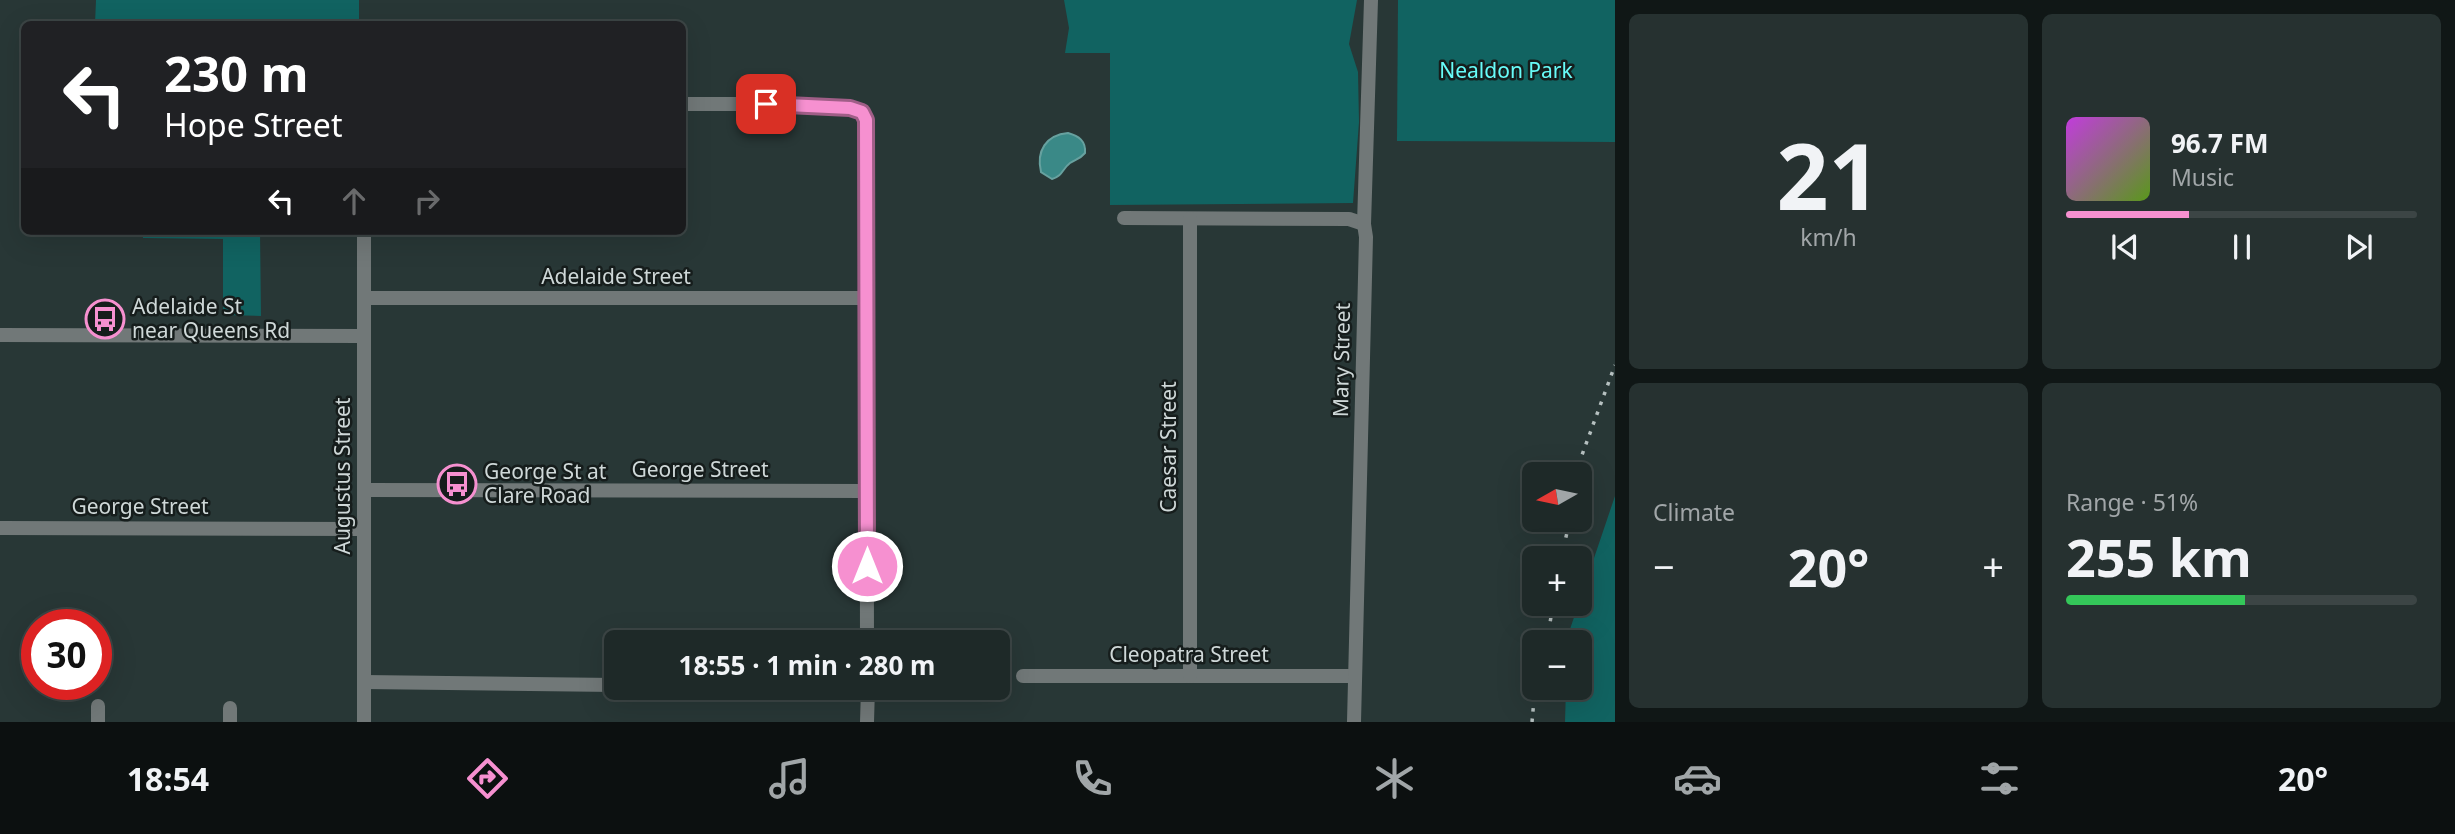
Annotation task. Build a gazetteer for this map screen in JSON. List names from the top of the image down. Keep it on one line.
{"streets":{"street":["Adelaide Street","Mary Street","Caesar Street","George Street","Augustus Street","Cleopatra Street"]},"crossings":[["Adelaide Street","Augustus Street"],["Mary Street","Cleopatra Street"],["Caesar Street","Cleopatra Street"],["George Street","Augustus Street"]],"parks":["Nealdon Park"],"places":{"bus stop":["Adelaide St near Queens Rd","George St at Clare Road"]},"north":"left","page":{"tile":[["21","km/h"],"Climate",["Range · 51%","255 km"]],"turn":["230 m","Hope Street"],"song":["96.7 FM","Music"],"map_buttons":["+","−"],"heat":["−","20°","+"],"limit":"30","trip":"18:55 · 1 min · 280 m","tabs":["18:54","20°"]}}
